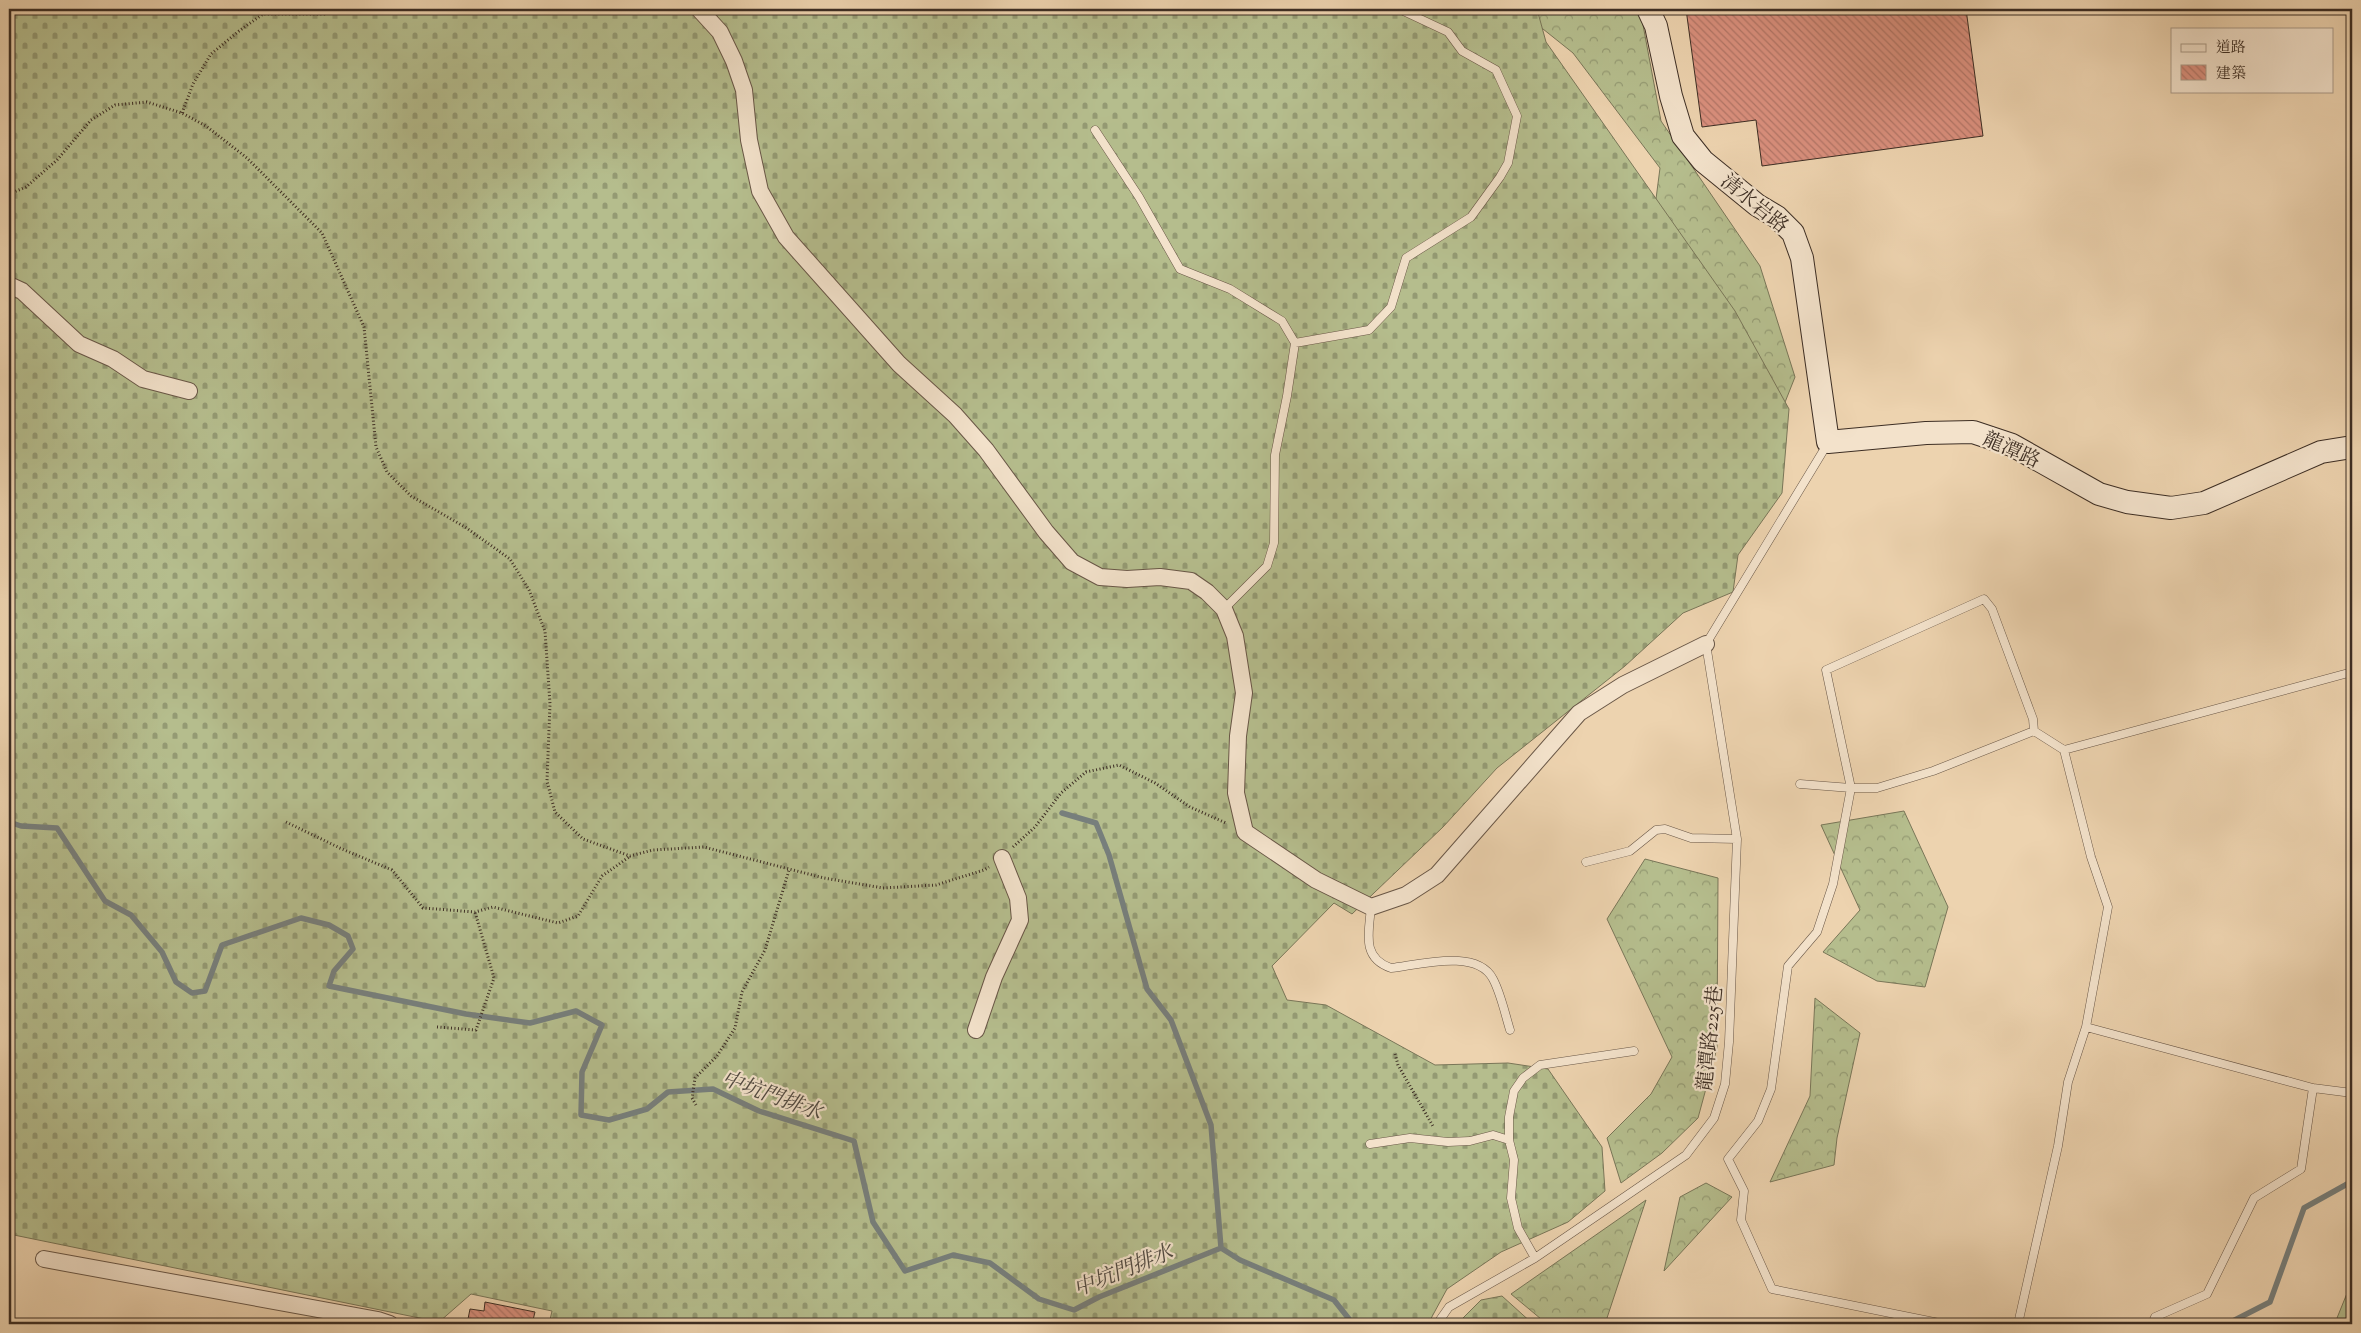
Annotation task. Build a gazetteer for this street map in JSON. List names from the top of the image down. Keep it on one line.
{"streets":{"street":["清水岩路","龍潭路"],"lane":["龍潭路225巷"]},"crossings":[["清水岩路","龍潭路"]],"water":["中坑門排水"],"legend":["道路","建築"]}
